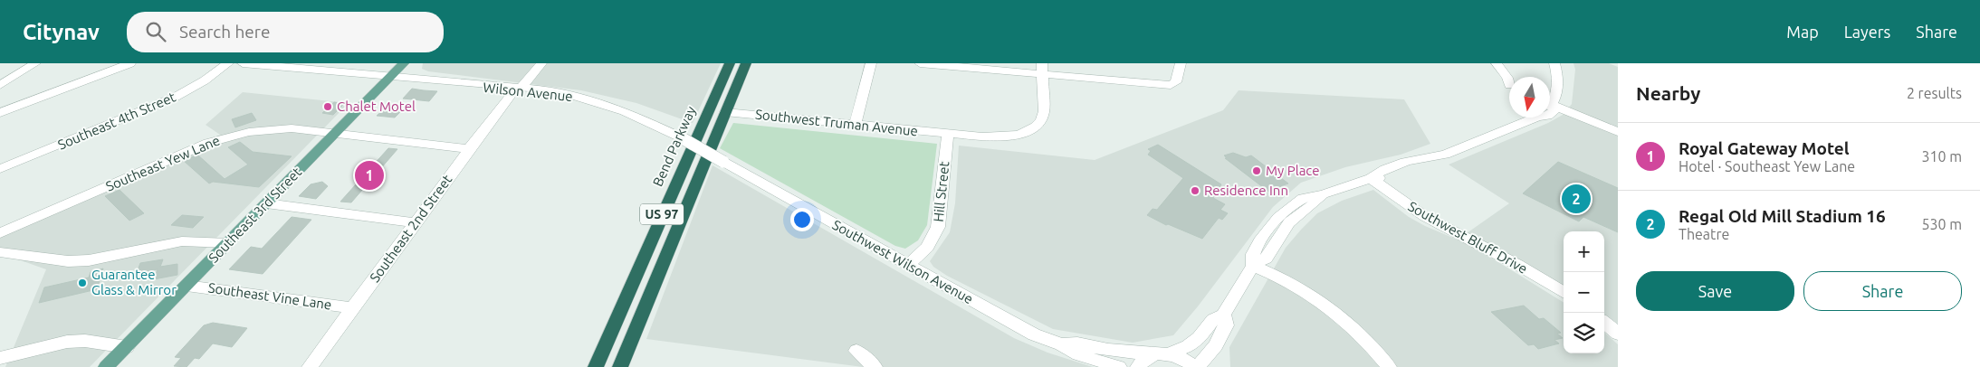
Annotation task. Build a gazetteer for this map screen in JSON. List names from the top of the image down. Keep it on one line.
{"streets":{"highway":["Bend Parkway","US 97"],"main road":["Southeast 3rd Street"],"street":["Wilson Avenue","Southeast 4th Street","Southwest Truman Avenue","Southeast Yew Lane","Hill Street","Southeast 2nd Street","Southwest Bluff Drive","Southwest Wilson Avenue","Southeast Vine Lane"]},"crossings":[["Wilson Avenue","Southeast 3rd Street"],["Wilson Avenue","Southeast 2nd Street"],["Wilson Avenue","Southwest Wilson Avenue"],["Southwest Truman Avenue","Hill Street"],["Southwest Truman Avenue","US 97"],["Southeast Yew Lane","Southeast 3rd Street"],["Southeast Yew Lane","Southeast 2nd Street"],["Hill Street","Southwest Wilson Avenue"],["Southeast 3rd Street","Southeast Vine Lane"],["Southeast 2nd Street","Southeast Vine Lane"]],"places":["Chalet Motel","My Place","Residence Inn","Guarantee Glass & Mirror"],"north":"bottom","page":{"header":"Citynav","search":"Search here","nav":["Map","Layers","Share"],"heading":["Nearby","2 results"],"list":[{"mark":"1","name":"Royal Gateway Motel","note":"Hotel · Southeast Yew Lane","value":"310 m"},{"mark":"2","name":"Regal Old Mill Stadium 16","note":"Theatre","value":"530 m"}],"pins":["1","2"],"map_buttons":["+","−"],"buttons":["Save","Share"]}}
